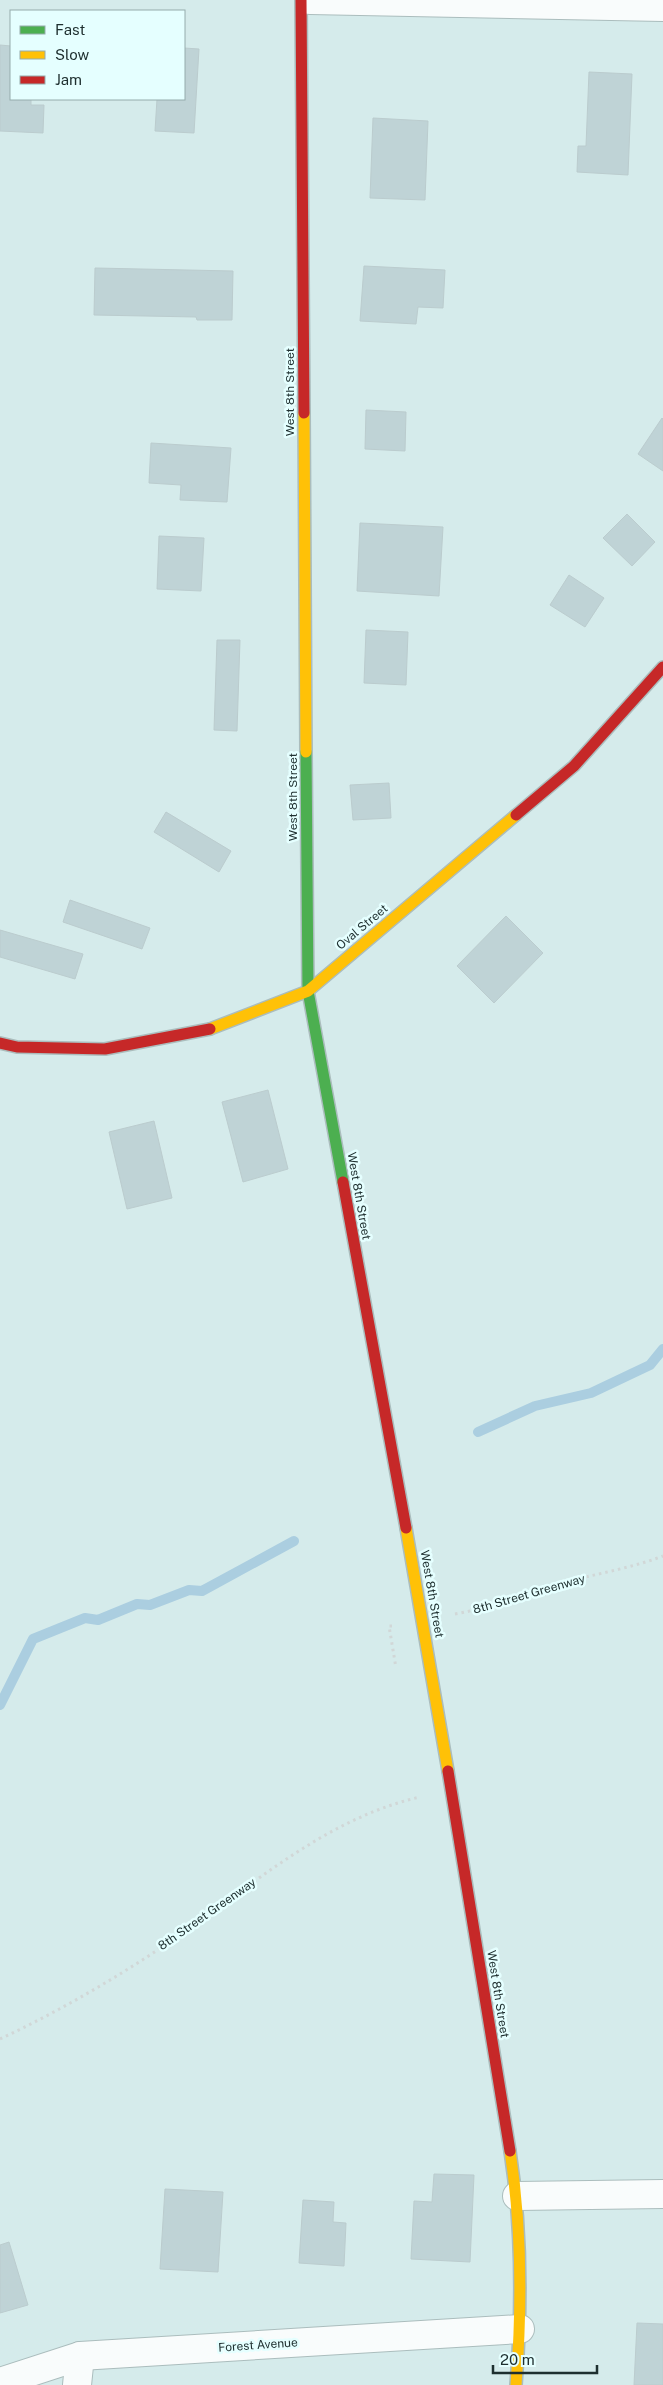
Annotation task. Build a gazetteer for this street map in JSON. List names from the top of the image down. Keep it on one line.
{"streets":{"street":["West 8th Street","Oval Street","Forest Avenue"],"path":["8th Street Greenway"]},"crossings":[["West 8th Street","Oval Street"],["West 8th Street","8th Street Greenway"],["West 8th Street","Forest Avenue"]],"legend":["Fast","Slow","Jam"],"scale_bar":"20 m"}
